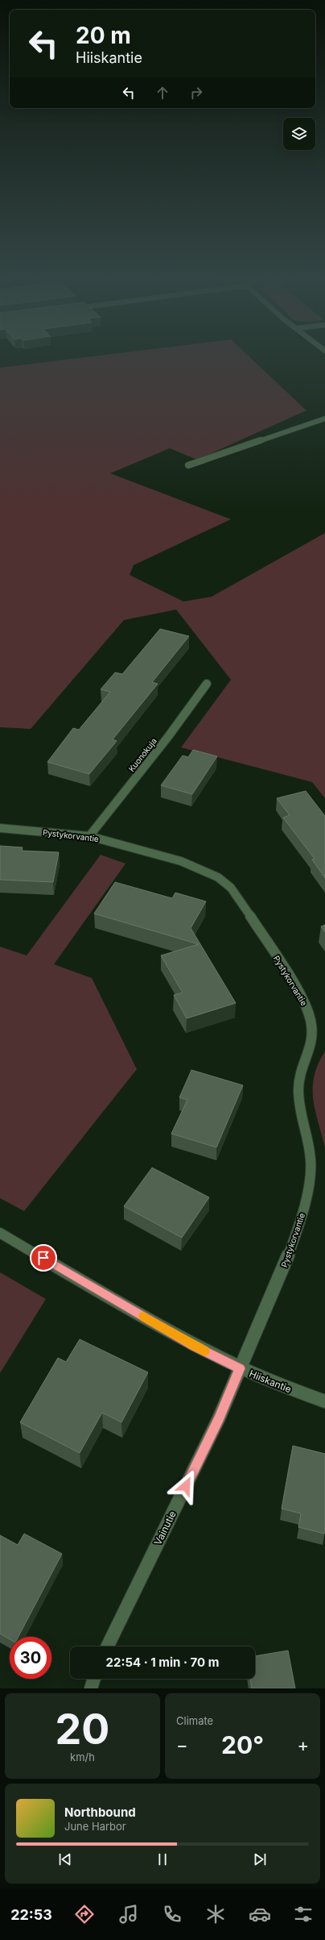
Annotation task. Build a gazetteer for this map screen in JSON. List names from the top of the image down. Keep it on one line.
{"streets":{"street":["Kuonokuja","Pystykorvantie","Hiiskantie","Vainutie"]},"crossings":[["Kuonokuja","Pystykorvantie"],["Pystykorvantie","Hiiskantie"],["Pystykorvantie","Vainutie"],["Hiiskantie","Vainutie"]],"page":{"turn":["20 m","Hiiskantie"],"limit":"30","trip":"22:54 · 1 min · 70 m","tile":[["20","km/h"],"Climate"],"heat":["−","20°","+"],"song":["Northbound","June Harbor"],"tabs":"22:53"}}
